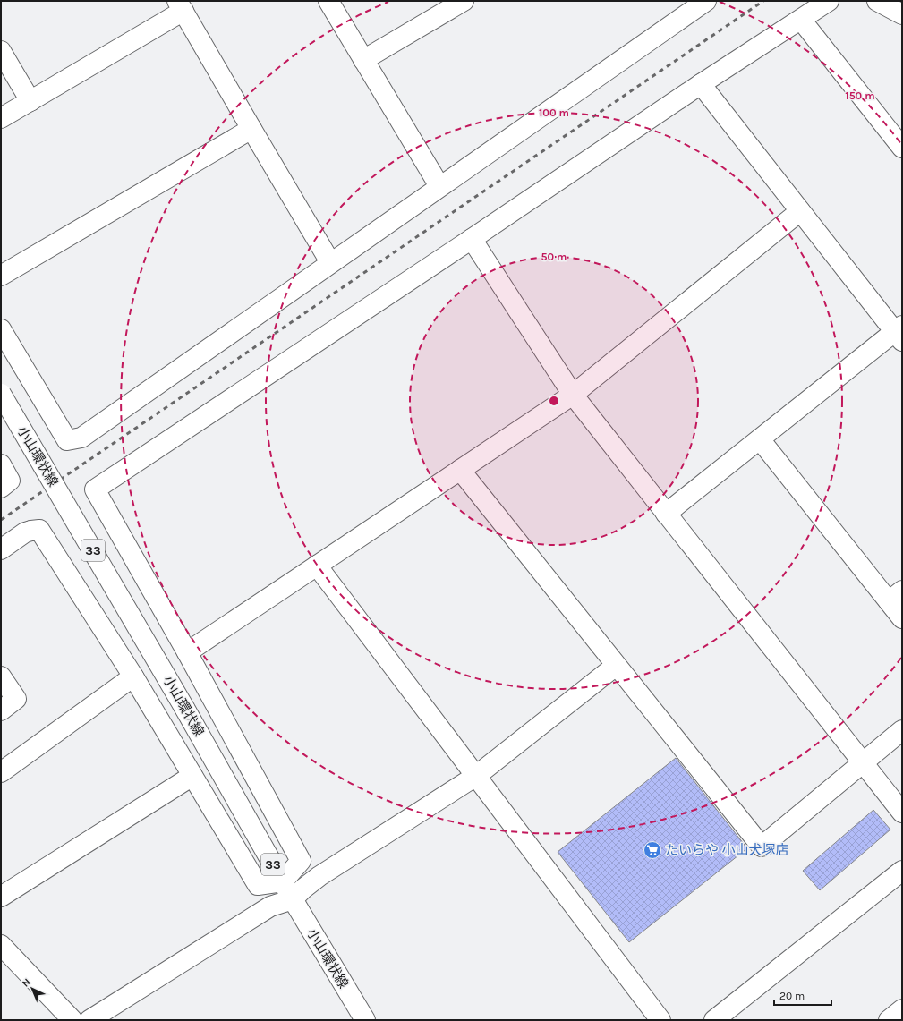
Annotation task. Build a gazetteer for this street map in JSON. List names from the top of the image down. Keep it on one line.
{"streets":{"street":["小山環状線","33"]},"places":{"supermarket":["たいらや 小山犬塚店"]},"scale_bar":"20 m","north":"top left","rings":["150 m","100 m","50 m"]}
